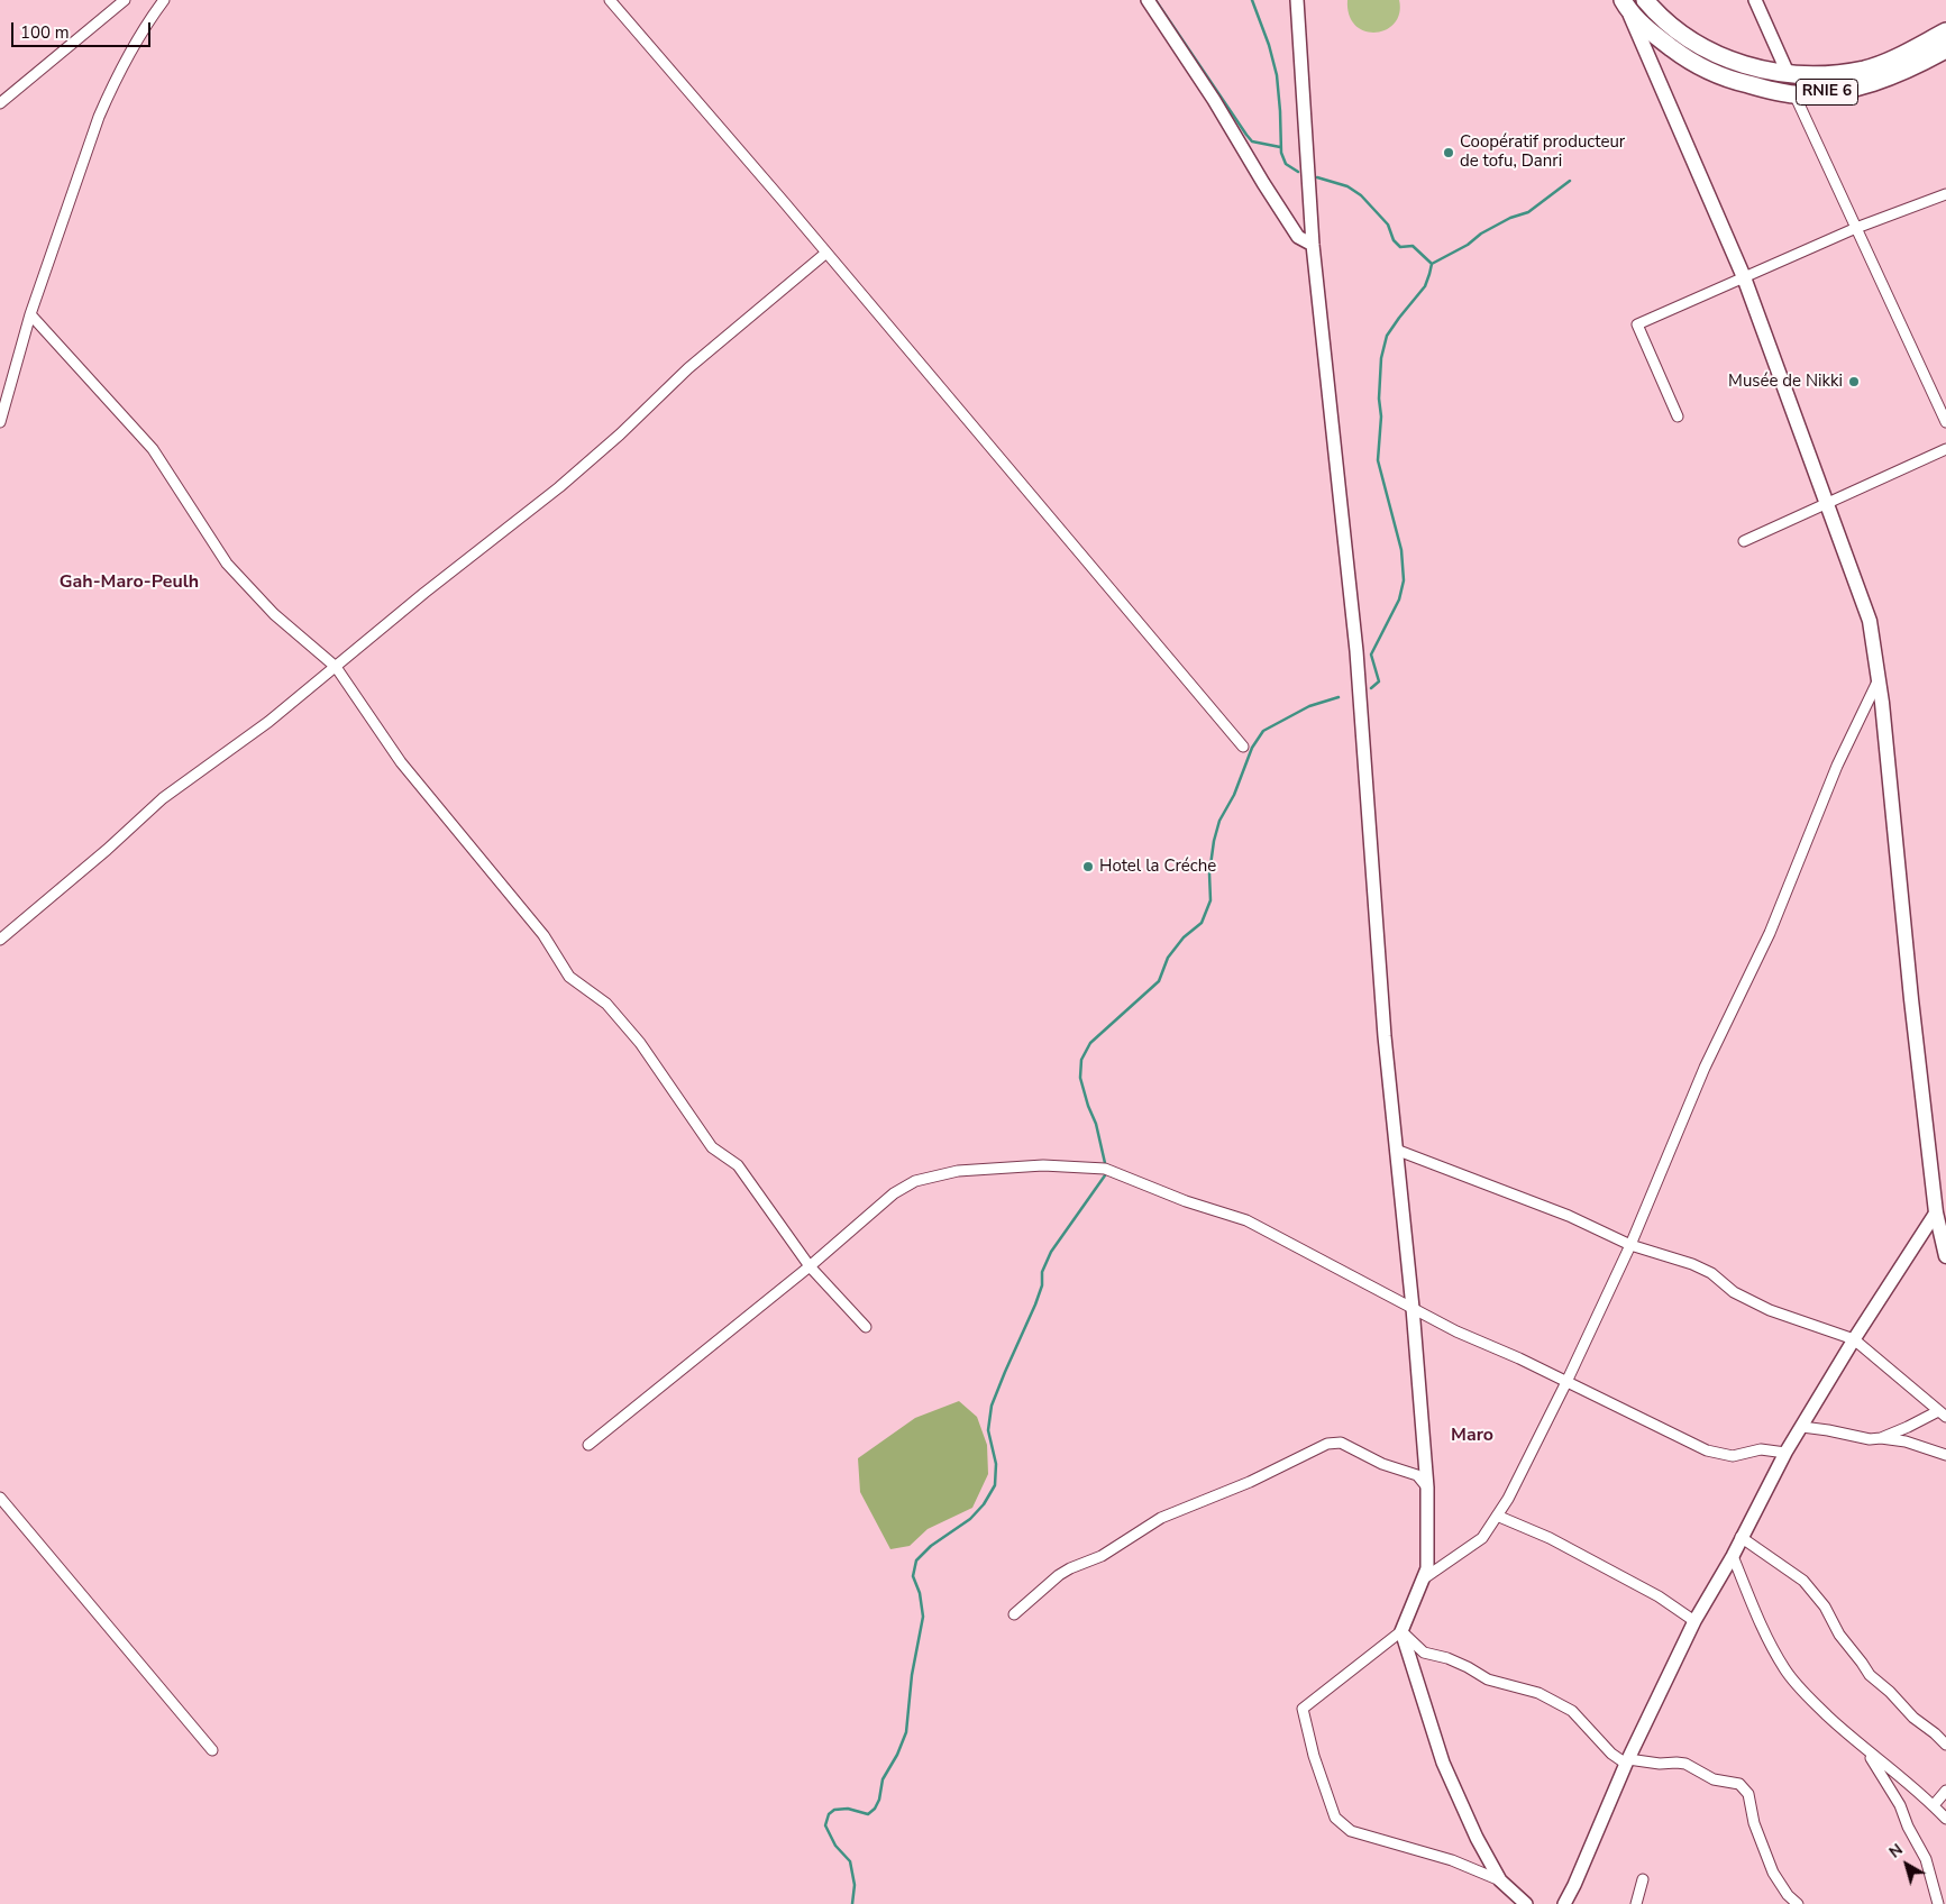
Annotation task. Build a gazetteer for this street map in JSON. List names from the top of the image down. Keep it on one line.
{"streets":{"main road":["RNIE 6"]},"districts":["Gah-Maro-Peulh","Maro"],"places":["Coopératif producteur de tofu, Danri","Musée de Nikki","Hotel la Créche"],"scale_bar":"100 m","north":"top left"}
